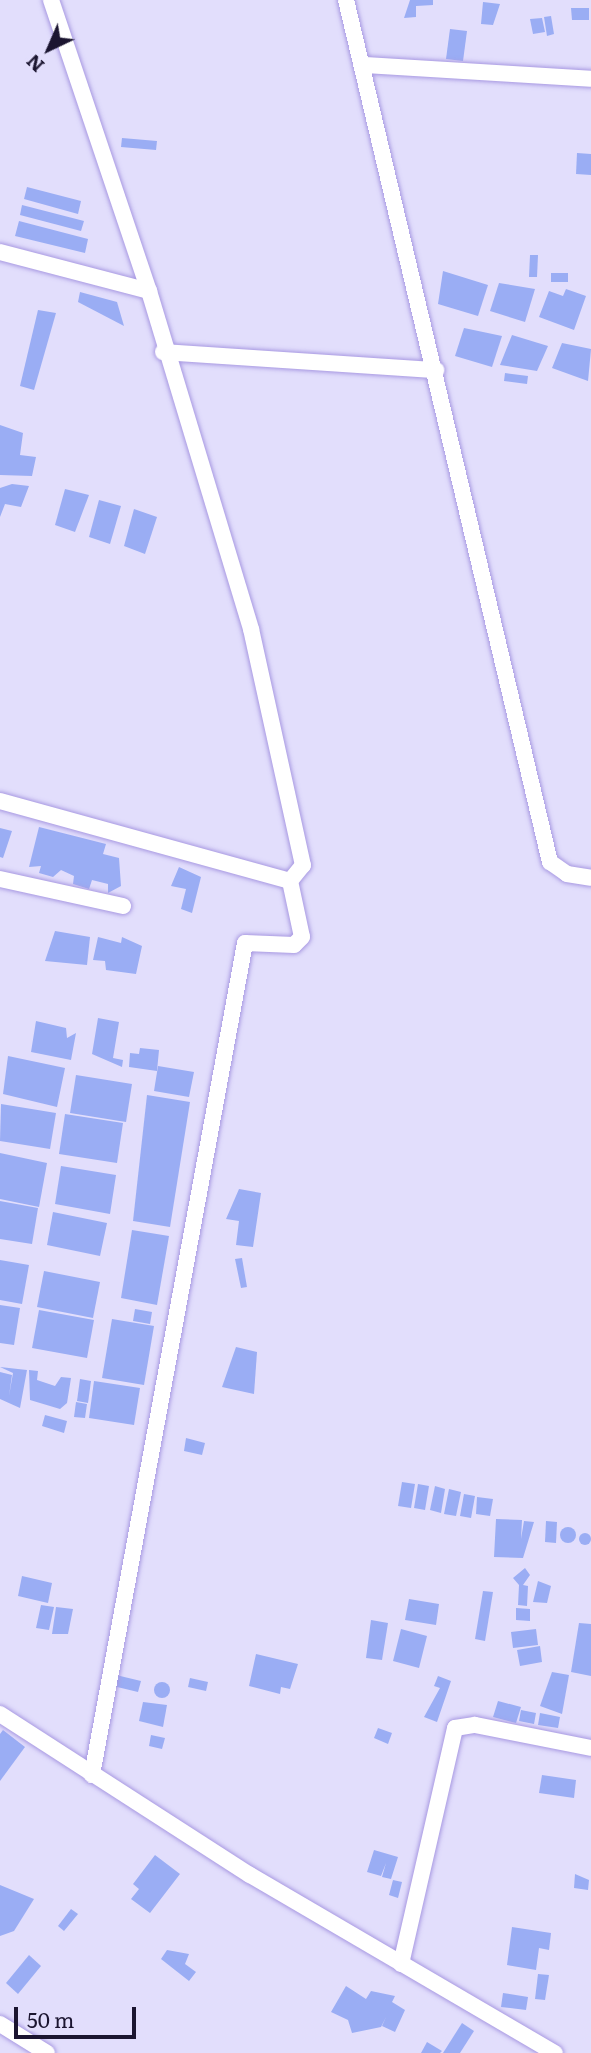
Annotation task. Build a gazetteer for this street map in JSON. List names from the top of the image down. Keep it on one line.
{"scale_bar":"50 m","north":"bottom left"}
